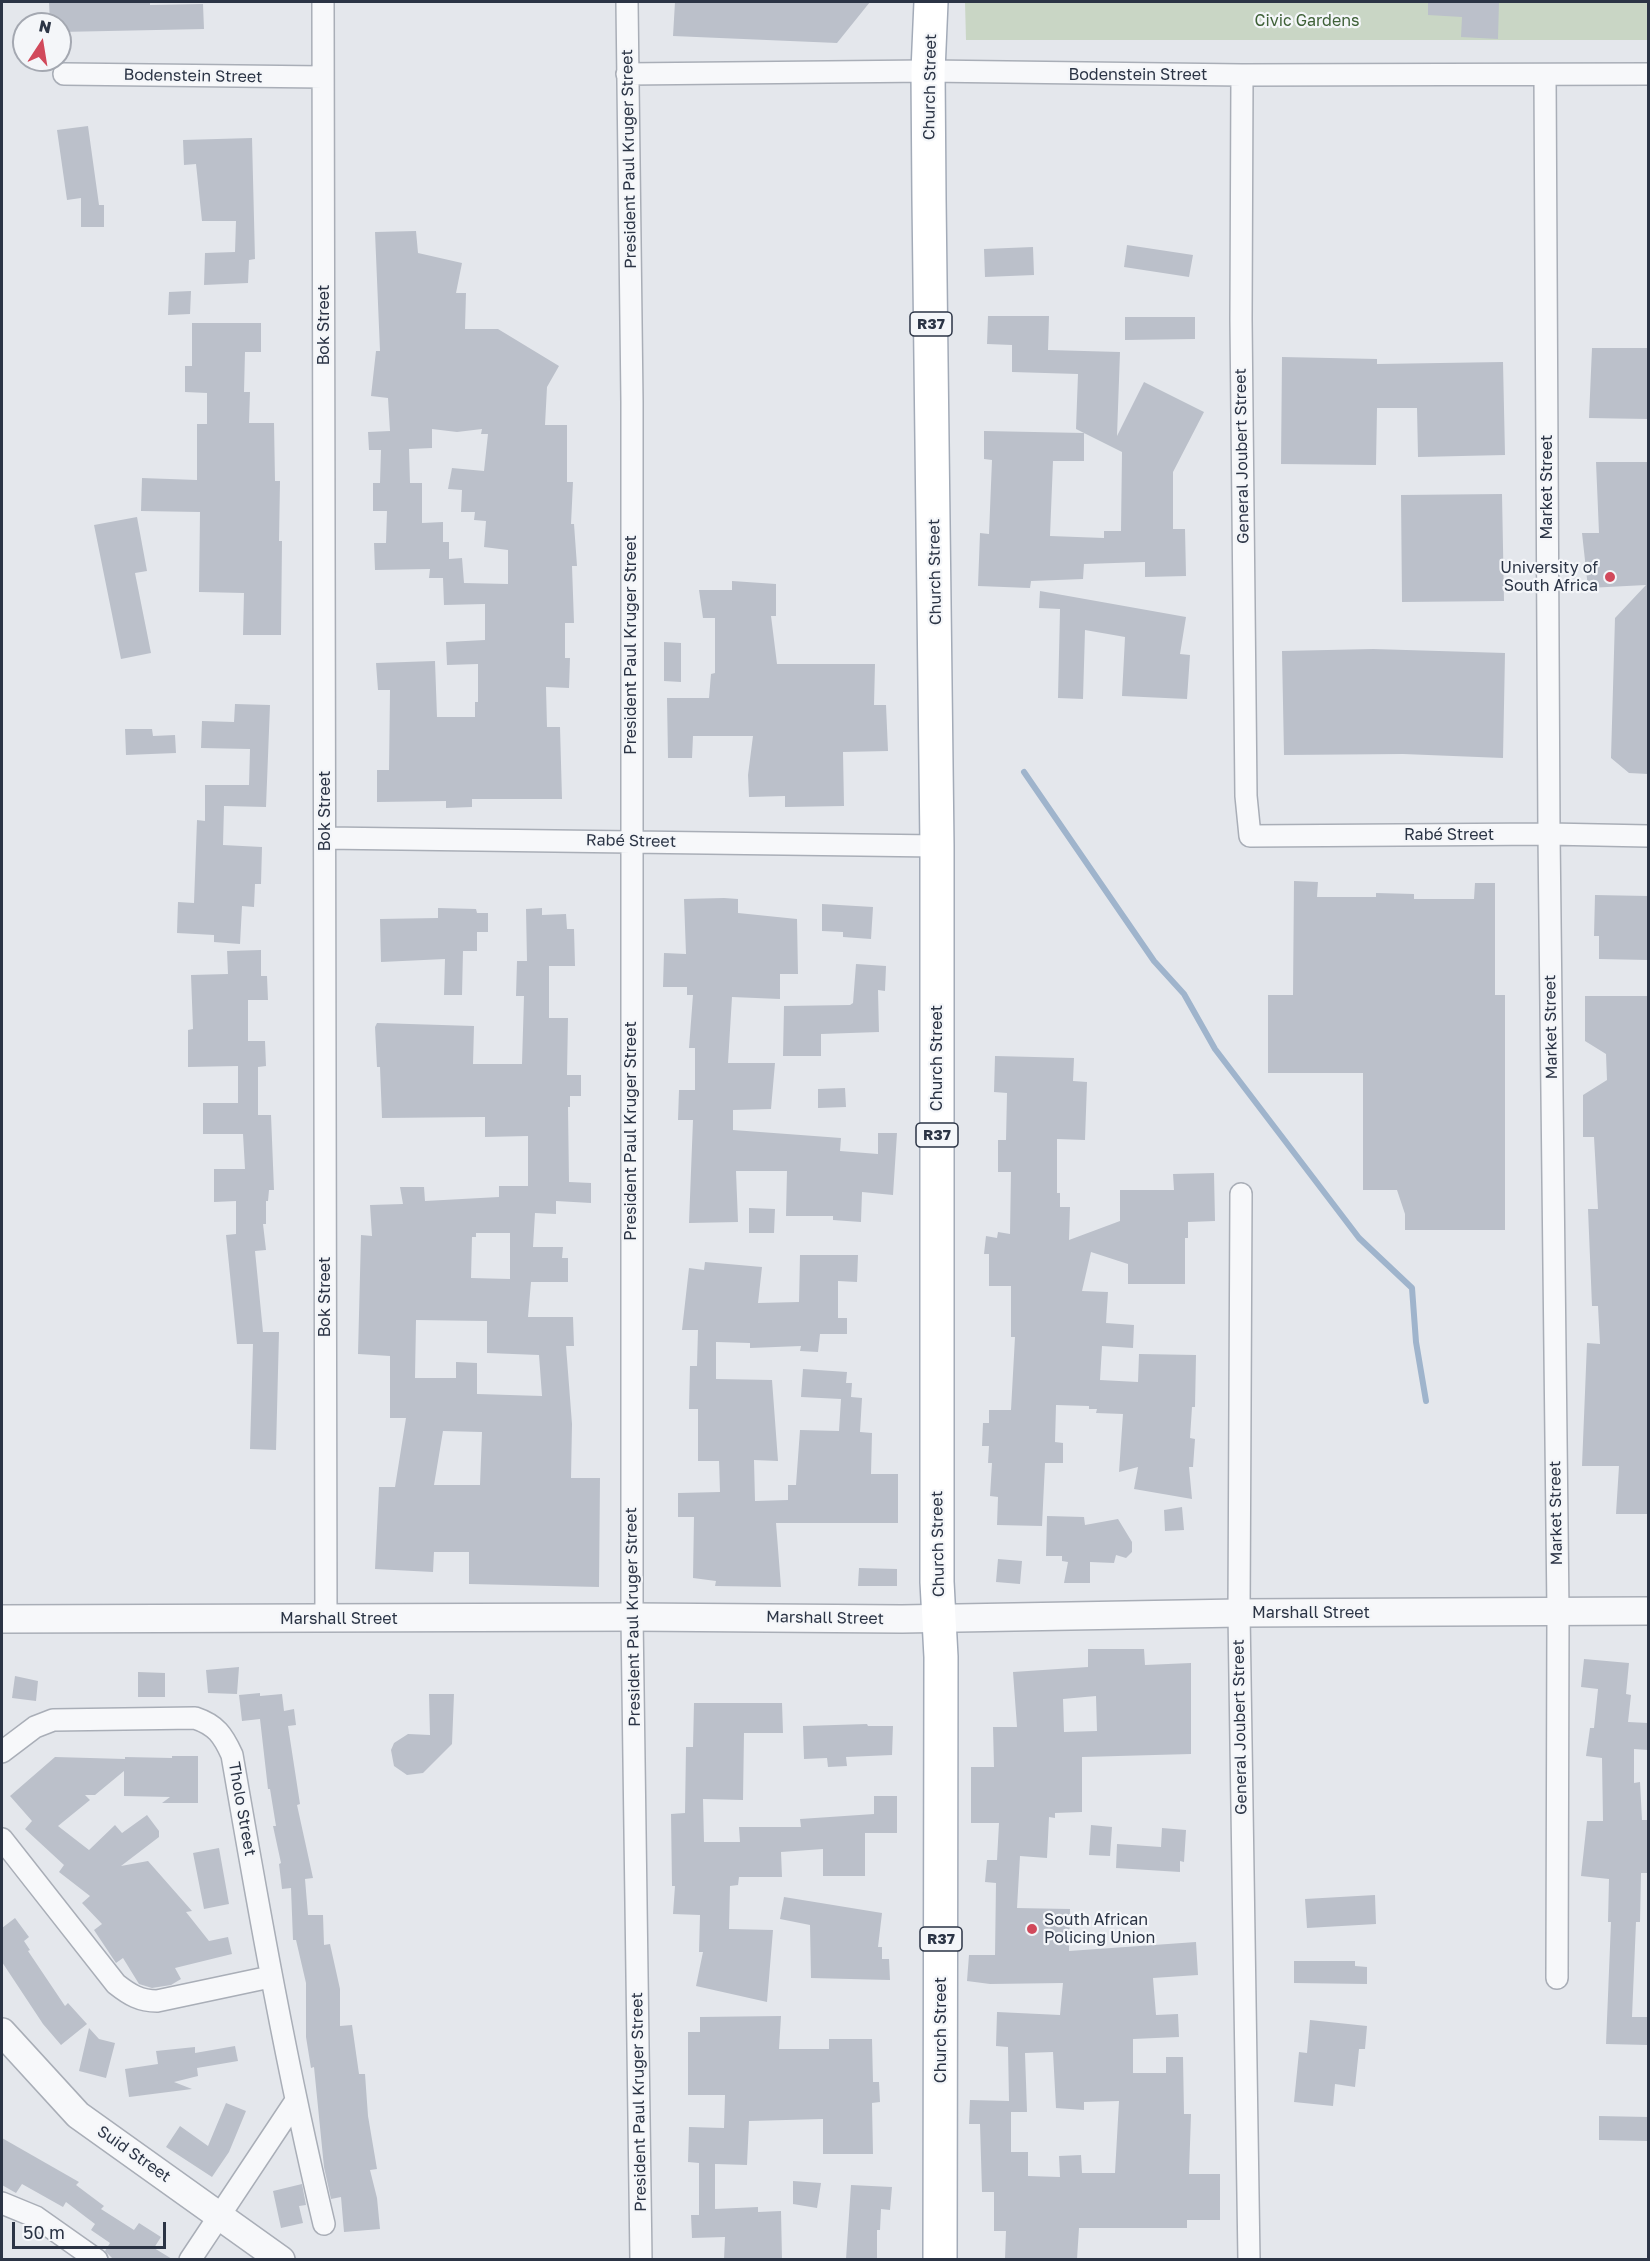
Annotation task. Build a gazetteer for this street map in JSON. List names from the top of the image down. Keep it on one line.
{"streets":{"main road":["Church Street","R37"],"street":["Bodenstein Street","President Paul Kruger Street","Bok Street","General Joubert Street","Market Street","Rabé Street","Marshall Street","Tholo Street","Suid Street"]},"crossings":[["Bodenstein Street","Church Street"],["Bodenstein Street","President Paul Kruger Street"],["Bodenstein Street","Bok Street"],["Bodenstein Street","General Joubert Street"],["Bodenstein Street","Market Street"],["Church Street","Rabé Street"],["Church Street","Marshall Street"],["President Paul Kruger Street","Rabé Street"],["President Paul Kruger Street","Marshall Street"],["Bok Street","Rabé Street"],["Bok Street","Marshall Street"],["General Joubert Street","Rabé Street"],["General Joubert Street","Marshall Street"],["Market Street","Rabé Street"],["Market Street","Marshall Street"]],"parks":["Civic Gardens"],"places":["University of South Africa","South African Policing Union"],"scale_bar":"50 m","north":"top"}
